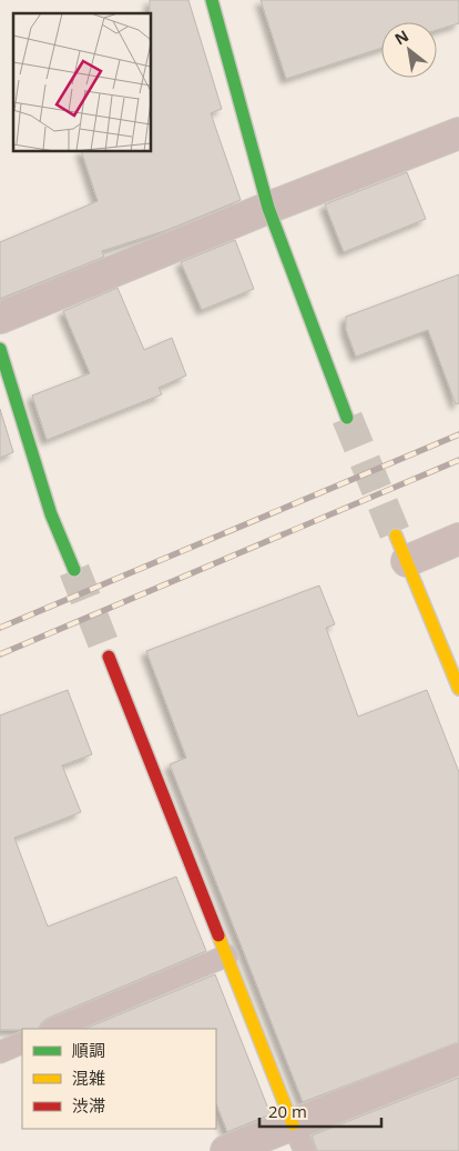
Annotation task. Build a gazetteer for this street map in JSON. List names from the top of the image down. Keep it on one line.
{"legend":["順調","混雑","渋滞"],"scale_bar":"20 m","north":"top left"}
